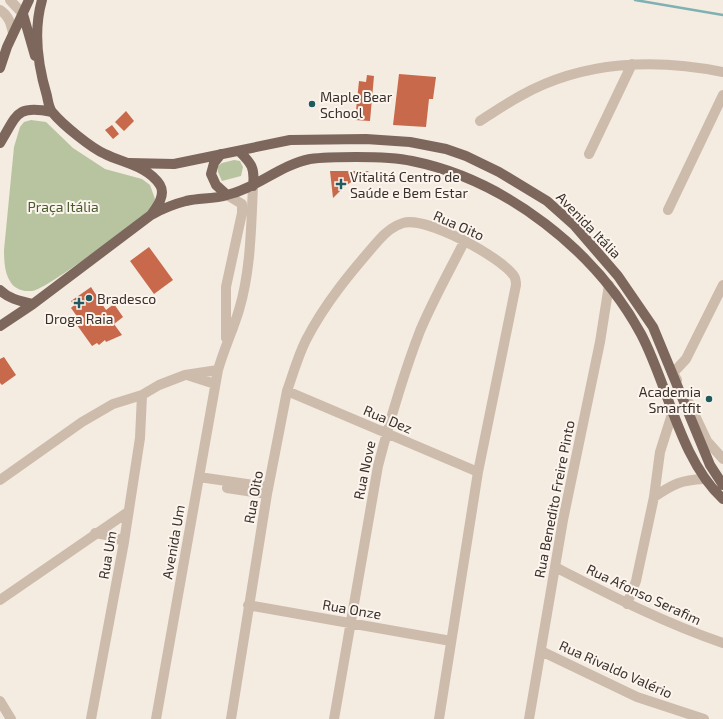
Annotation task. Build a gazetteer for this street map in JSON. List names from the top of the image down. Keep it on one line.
{"streets":{"main road":["Avenida Itália"],"street":["Rua Oito","Rua Dez","Rua Nove","Rua Benedito Freire Pinto","Avenida Um","Rua Um","Rua Afonso Serafim","Rua Onze","Rua Rivaldo Valério"]},"crossings":[["Rua Oito","Rua Dez"],["Rua Oito","Rua Nove"],["Rua Oito","Rua Onze"],["Avenida Itália","Rua Benedito Freire Pinto"],["Rua Dez","Rua Nove"],["Rua Nove","Rua Onze"],["Rua Benedito Freire Pinto","Rua Afonso Serafim"],["Rua Benedito Freire Pinto","Rua Rivaldo Valério"]],"parks":["Praça Itália"],"places":{"other":["Maple Bear School","Bradesco","Academia Smartfit"],"health":["Vitalitá Centro de Saúde e Bem Estar","Droga Raia"]}}
